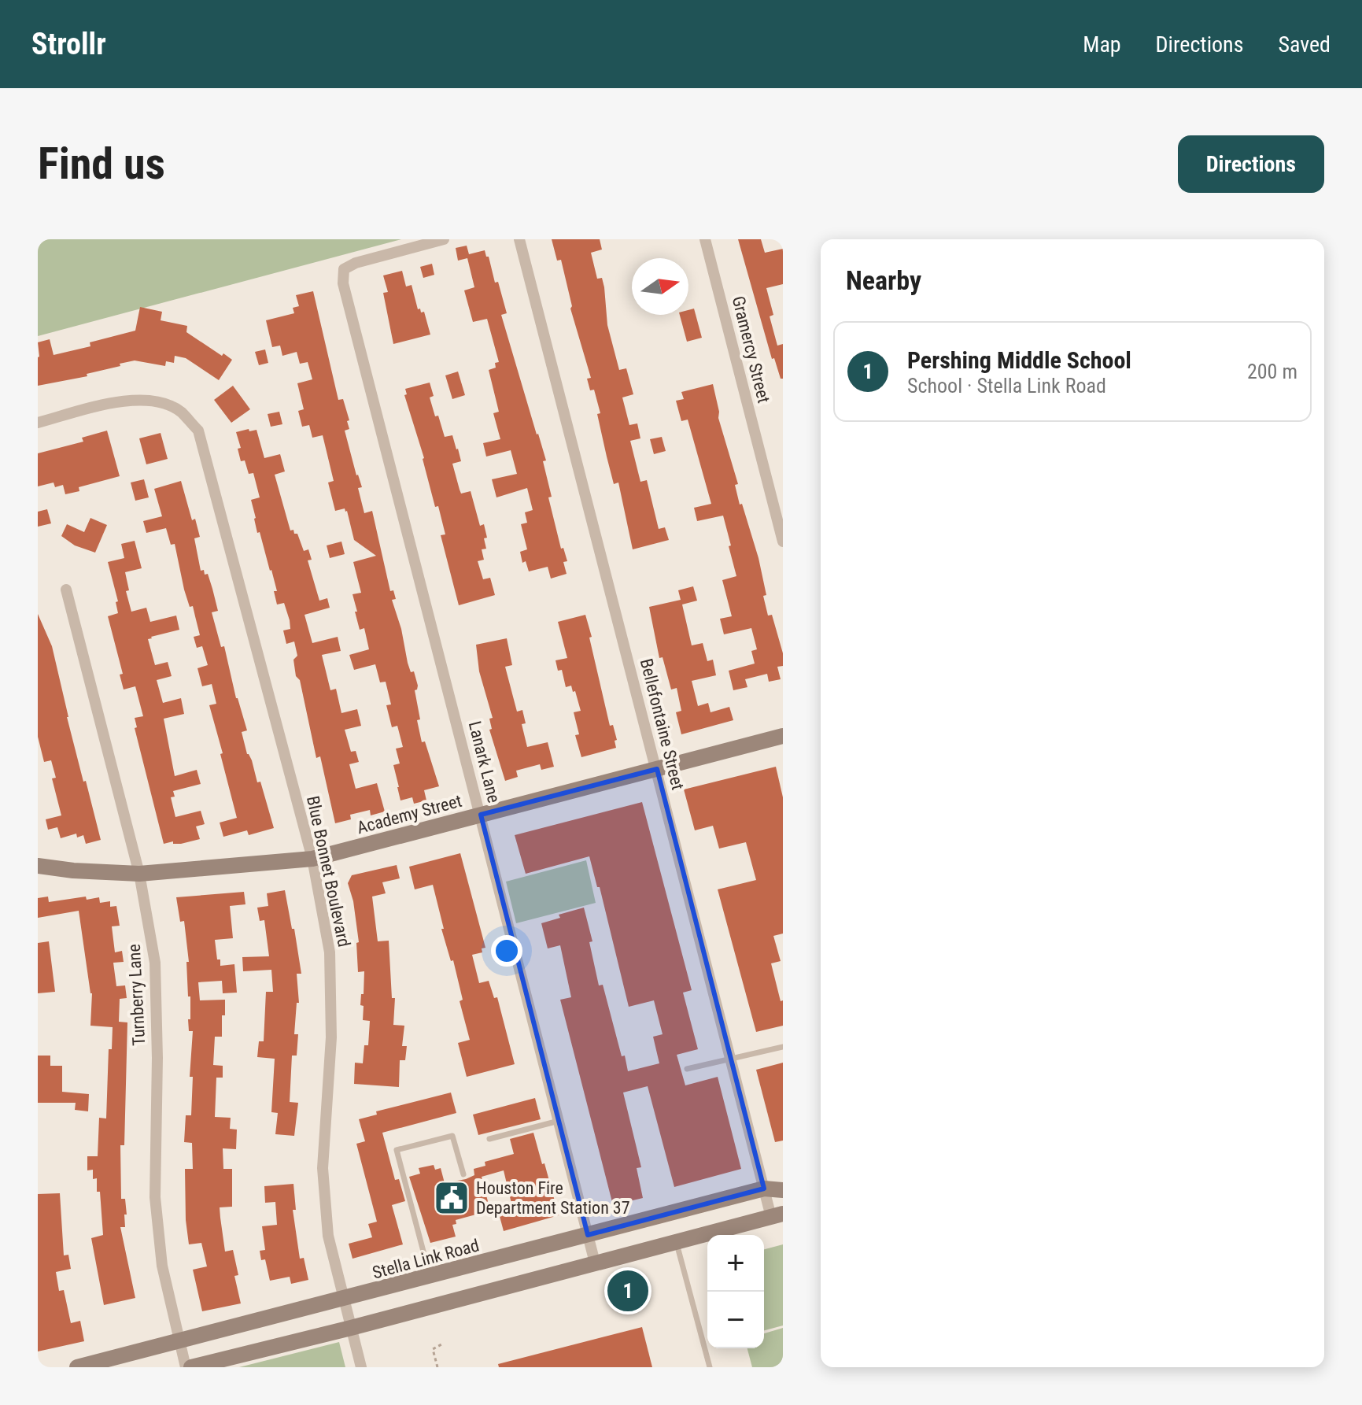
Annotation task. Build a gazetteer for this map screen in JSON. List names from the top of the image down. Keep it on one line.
{"streets":{"main road":["Academy Street","Stella Link Road"],"street":["Gramercy Street","Bellefontaine Street","Lanark Lane","Blue Bonnet Boulevard","Turnberry Lane"]},"crossings":[["Bellefontaine Street","Academy Street"],["Bellefontaine Street","Stella Link Road"],["Lanark Lane","Academy Street"],["Lanark Lane","Stella Link Road"],["Academy Street","Blue Bonnet Boulevard"],["Academy Street","Turnberry Lane"],["Blue Bonnet Boulevard","Stella Link Road"],["Turnberry Lane","Stella Link Road"]],"places":{"public building":["Houston Fire Department Station 37"]},"north":"right","page":{"header":"Strollr","nav":["Map","Directions","Saved"],"buttons":"Directions","title":"Find us","heading":"Nearby","list":[{"mark":"1","name":"Pershing Middle School","note":"School · Stella Link Road","value":"200 m"}],"map_buttons":["+","−"],"pins":"1"}}
